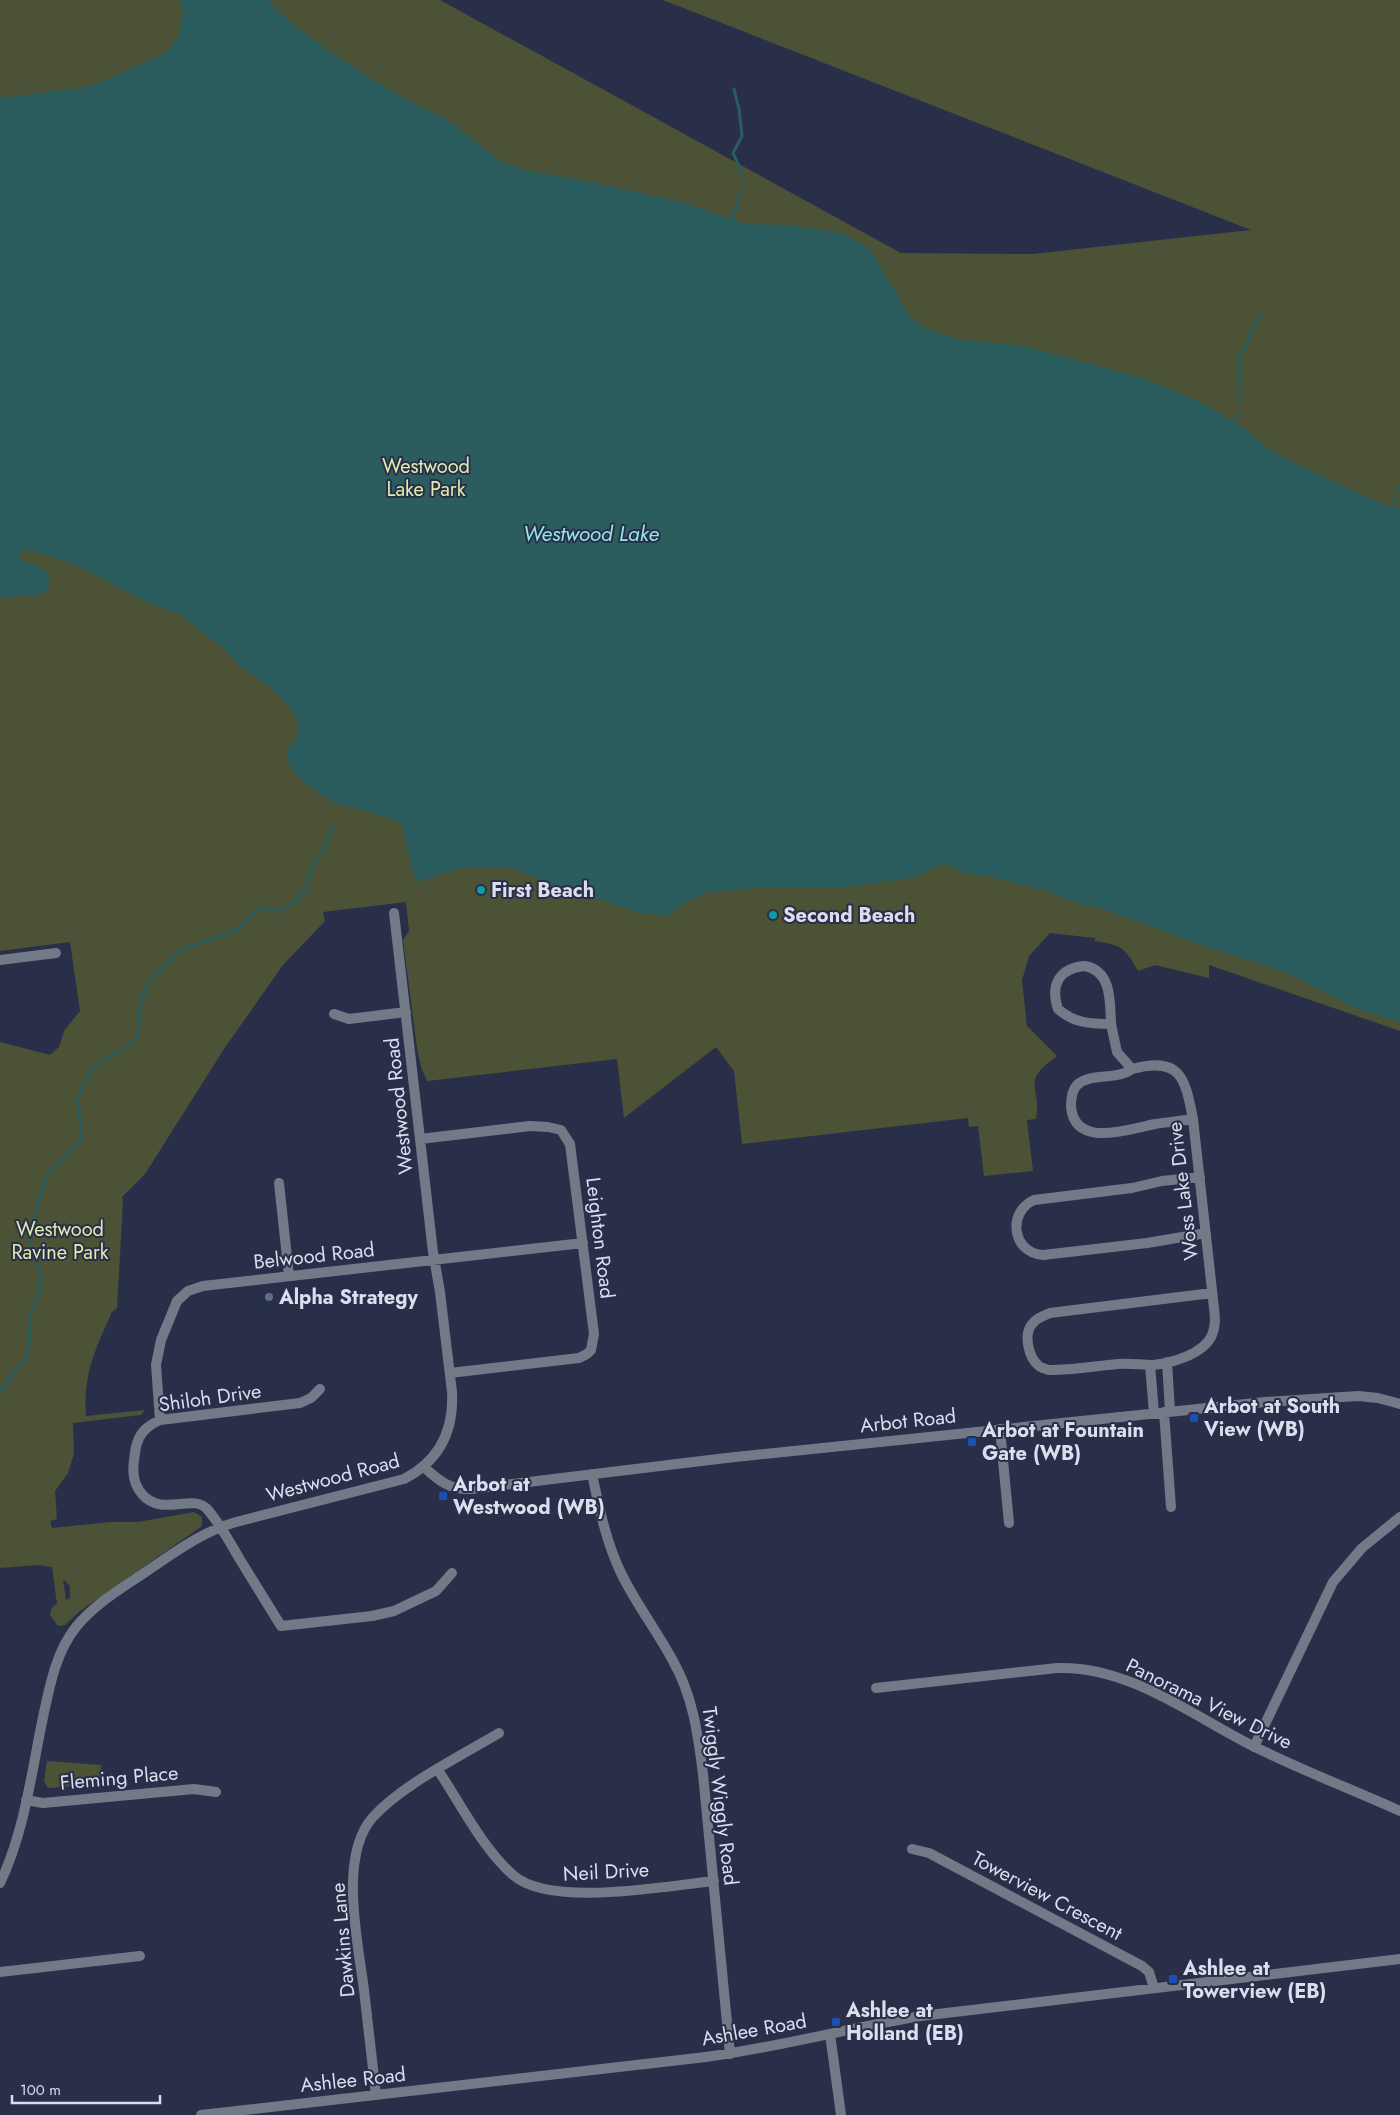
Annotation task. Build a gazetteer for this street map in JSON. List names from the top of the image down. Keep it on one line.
{"streets":{"street":["Westwood Road","Woss Lake Drive","Leighton Road","Belwood Road","Shiloh Drive","Arbot Road","Panorama View Drive","Fleming Place","Twiggly Wiggly Road","Neil Drive","Towerview Crescent","Dawkins Lane","Ashlee Road"]},"crossings":[["Westwood Road","Leighton Road"],["Westwood Road","Belwood Road"],["Westwood Road","Shiloh Drive"],["Westwood Road","Arbot Road"],["Westwood Road","Fleming Place"],["Leighton Road","Belwood Road"],["Belwood Road","Shiloh Drive"],["Arbot Road","Twiggly Wiggly Road"],["Twiggly Wiggly Road","Neil Drive"],["Twiggly Wiggly Road","Ashlee Road"],["Neil Drive","Dawkins Lane"],["Towerview Crescent","Ashlee Road"],["Dawkins Lane","Ashlee Road"]],"water":["Westwood Lake"],"parks":["Westwood Lake Park","Westwood Ravine Park"],"places":{"other":["First Beach","Second Beach","Alpha Strategy"],"transit":["Arbot at South View (WB)","Arbot at Fountain Gate (WB)","Arbot at Westwood (WB)","Ashlee at Towerview (EB)","Ashlee at Holland (EB)"]},"scale_bar":"100 m"}
